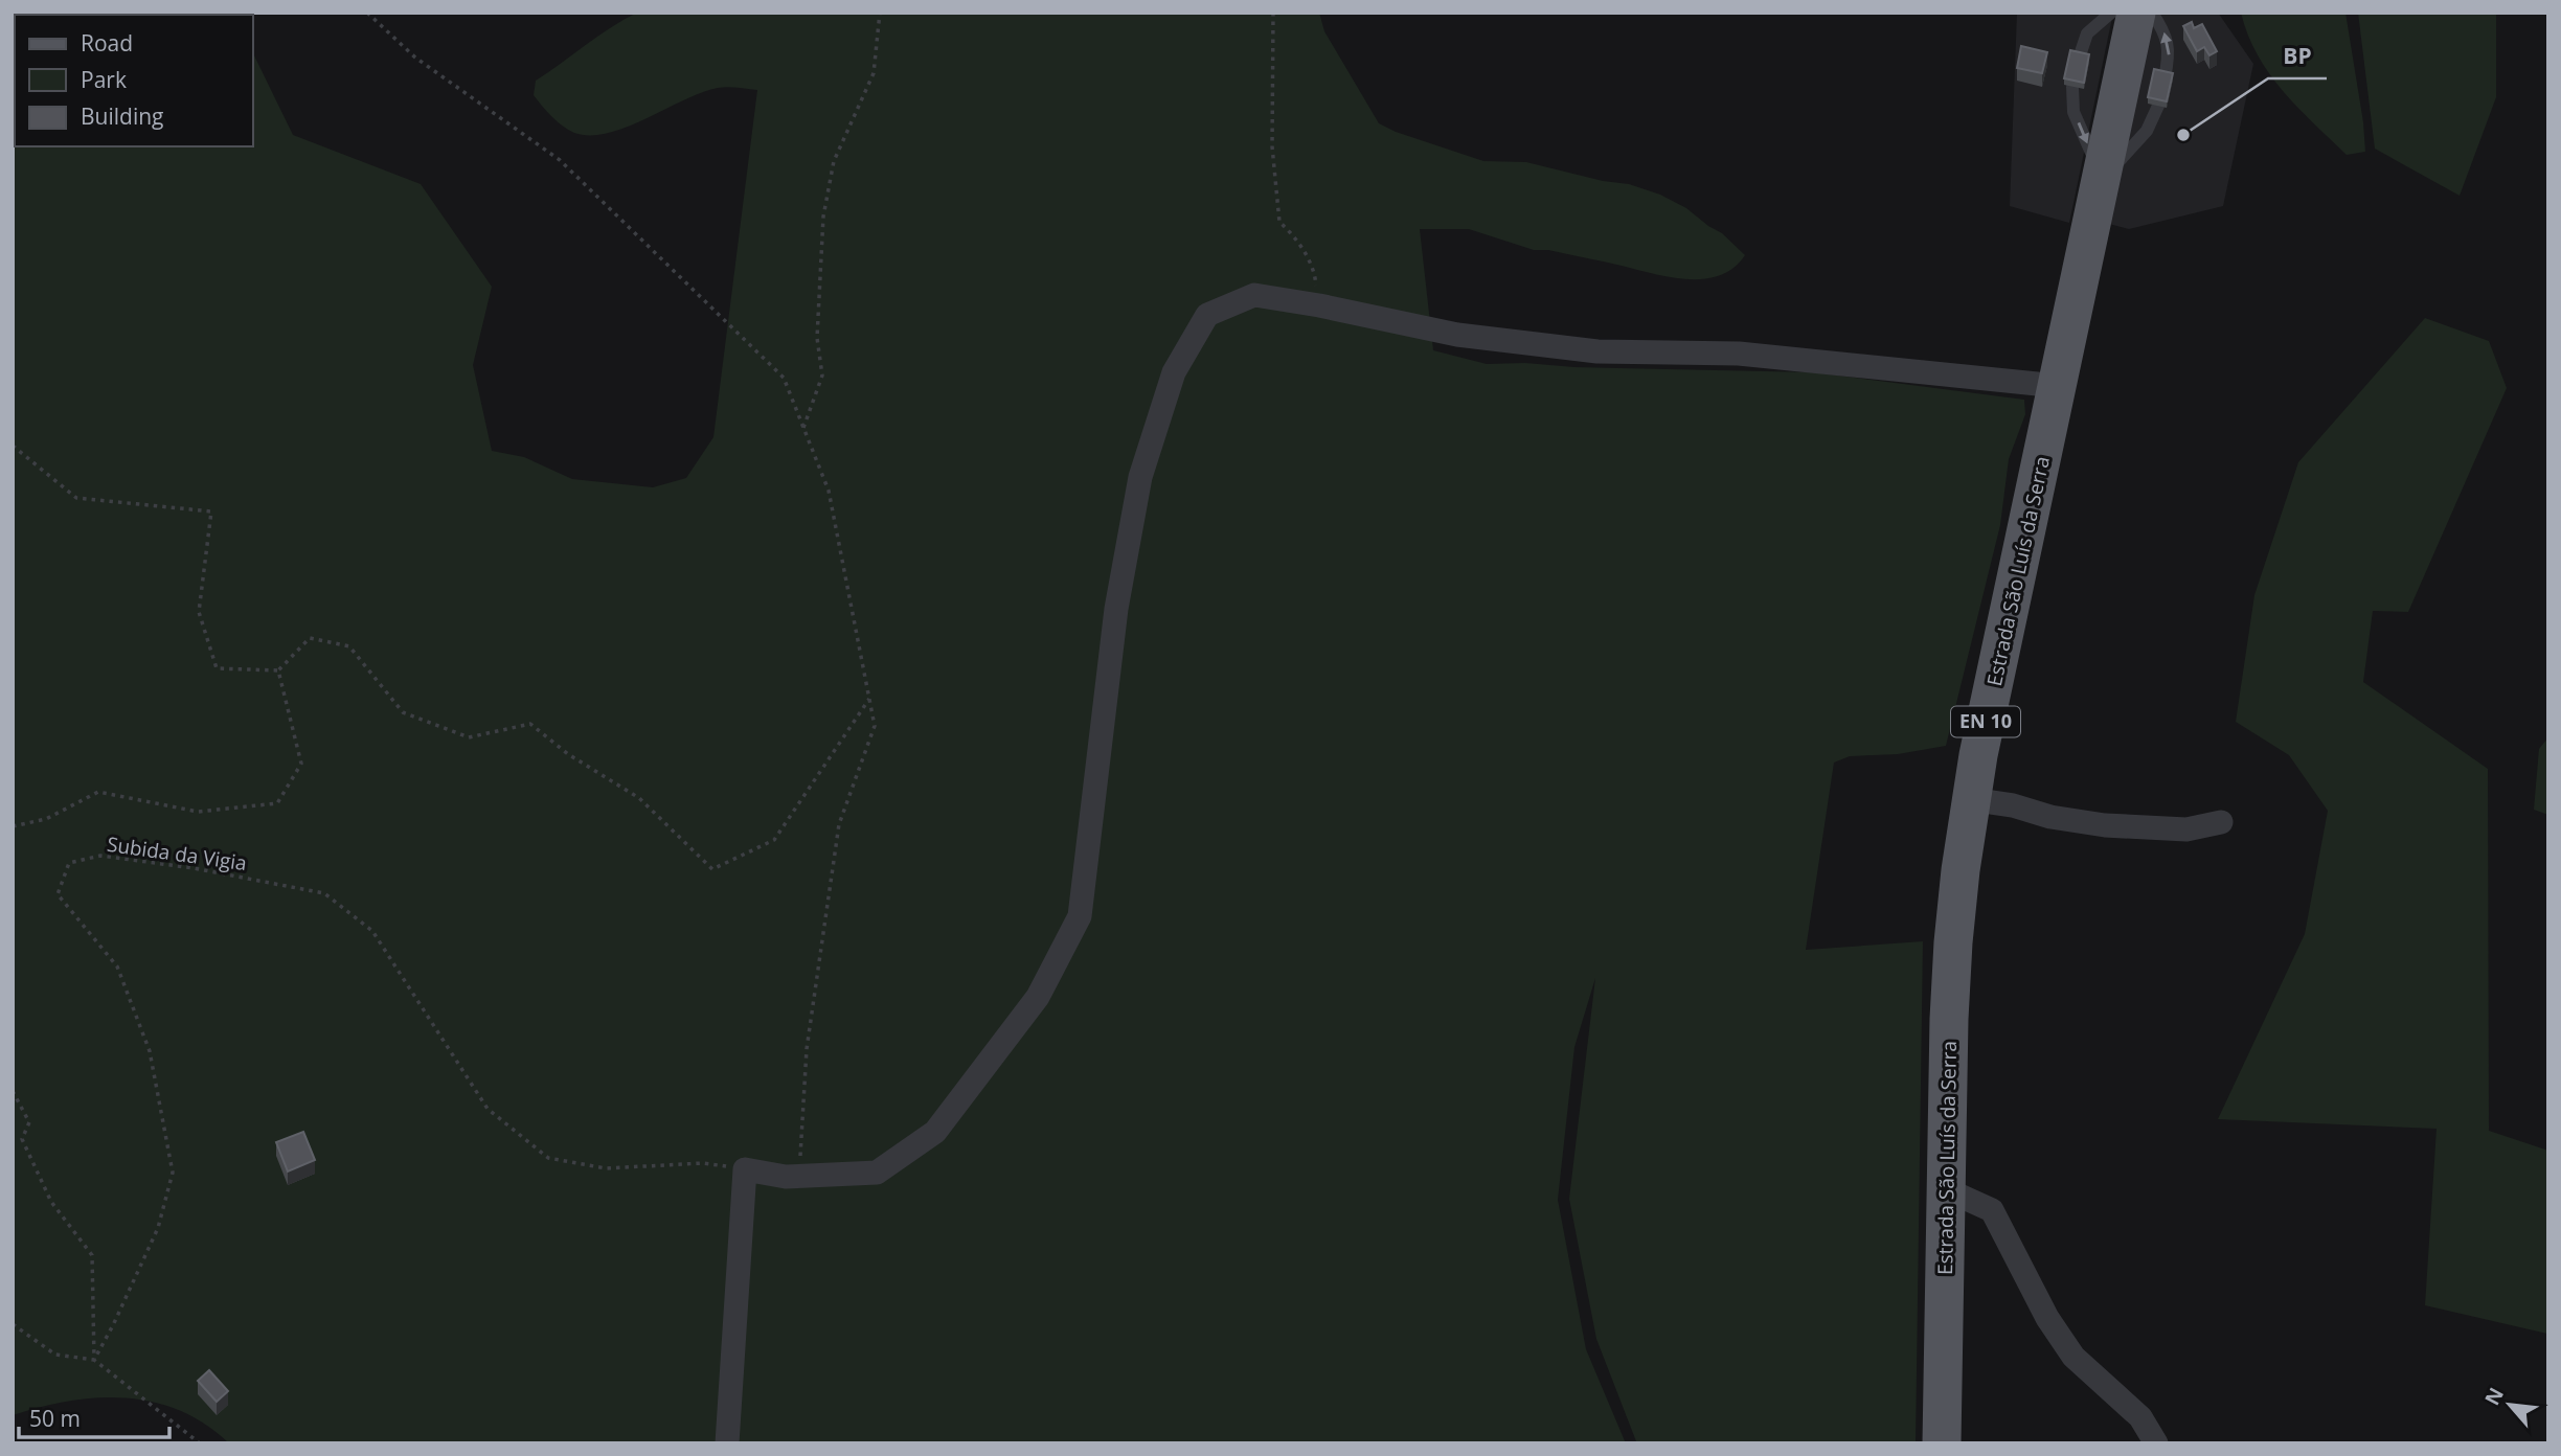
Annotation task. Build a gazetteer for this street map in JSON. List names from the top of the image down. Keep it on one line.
{"streets":{"main road":["Estrada São Luís da Serra","EN 10"],"path":["Subida da Vigia"]},"places":["BP"],"legend":["Road","Park","Building"],"scale_bar":"50 m","north":"top left"}
